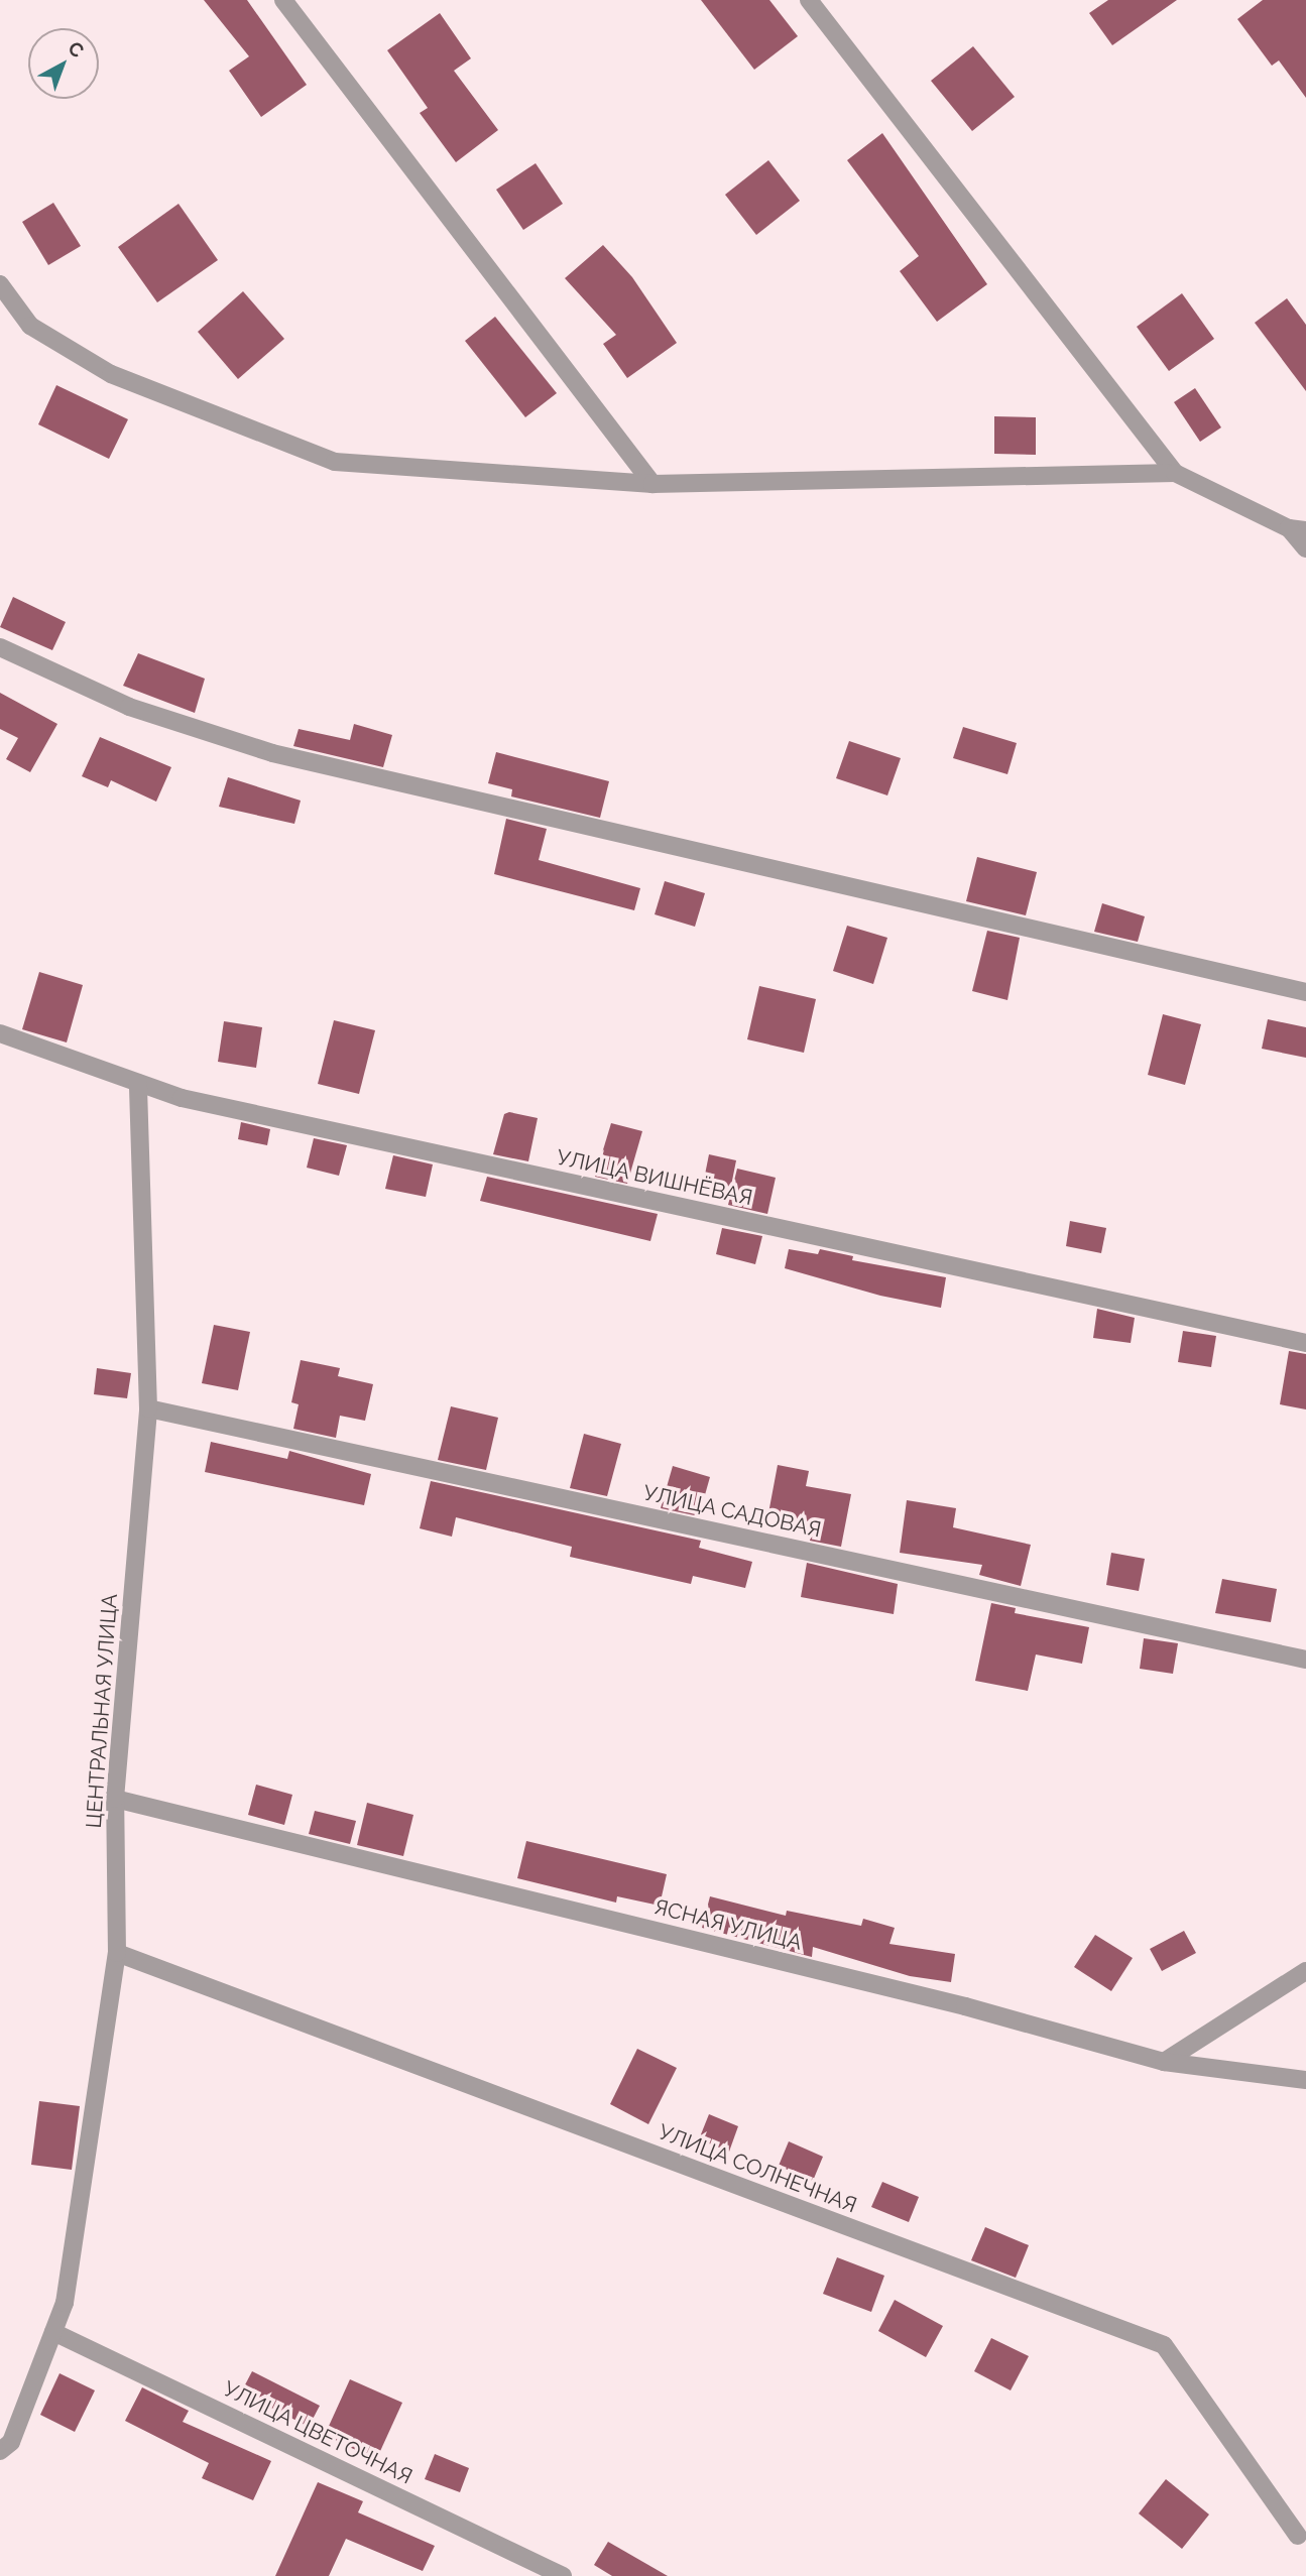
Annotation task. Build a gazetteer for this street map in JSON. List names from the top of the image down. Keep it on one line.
{"streets":{"street":["УЛИЦА ВИШНЁВАЯ","УЛИЦА САДОВАЯ","ЦЕНТРАЛЬНАЯ УЛИЦА","ЯСНАЯ УЛИЦА","УЛИЦА СОЛНЕЧНАЯ","УЛИЦА ЦВЕТОЧНАЯ"]},"crossings":[["УЛИЦА ВИШНЁВАЯ","ЦЕНТРАЛЬНАЯ УЛИЦА"],["УЛИЦА САДОВАЯ","ЦЕНТРАЛЬНАЯ УЛИЦА"],["ЦЕНТРАЛЬНАЯ УЛИЦА","ЯСНАЯ УЛИЦА"],["ЦЕНТРАЛЬНАЯ УЛИЦА","УЛИЦА СОЛНЕЧНАЯ"],["ЦЕНТРАЛЬНАЯ УЛИЦА","УЛИЦА ЦВЕТОЧНАЯ"]],"north":"top right"}
